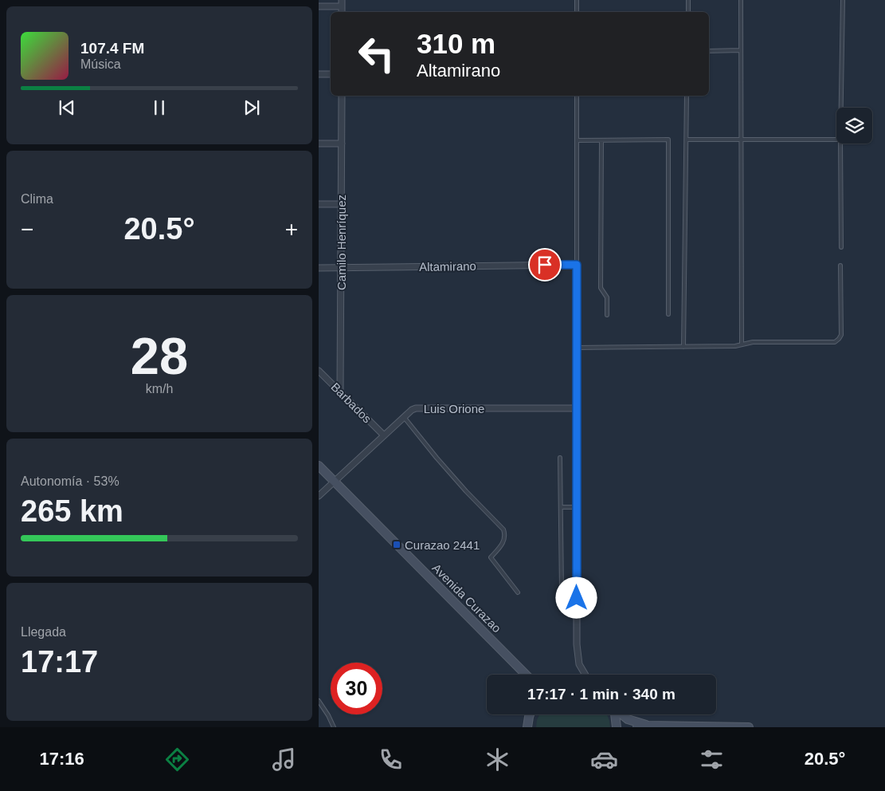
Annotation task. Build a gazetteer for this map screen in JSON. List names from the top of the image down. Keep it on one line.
{"streets":{"street":["Camilo Henríquez","Altamirano","Barbados","Luis Orione","Avenida Curazao"]},"crossings":[["Camilo Henríquez","Altamirano"],["Camilo Henríquez","Barbados"],["Barbados","Luis Orione"],["Luis Orione","Avenida Curazao"]],"places":{"transit":["Curazao 2441"]},"page":{"turn":["310 m","Altamirano"],"song":["107.4 FM","Música"],"tile":["Clima",["28","km/h"],["Autonomía · 53%","265 km"],["Llegada","17:17"]],"heat":["−","20.5°","+"],"limit":"30","trip":"17:17 · 1 min · 340 m","tabs":["17:16","20.5°"]}}
